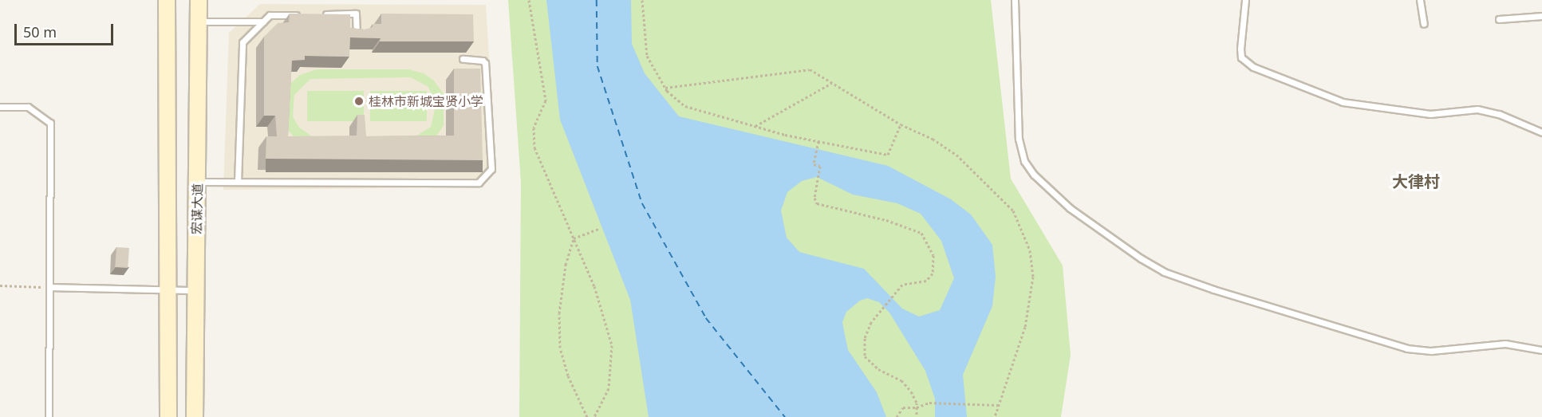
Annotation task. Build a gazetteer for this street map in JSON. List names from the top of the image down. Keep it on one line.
{"streets":{"main road":["宏谋大道"]},"districts":["大律村"],"places":["桂林市新城宝贤小学"],"scale_bar":"50 m"}
